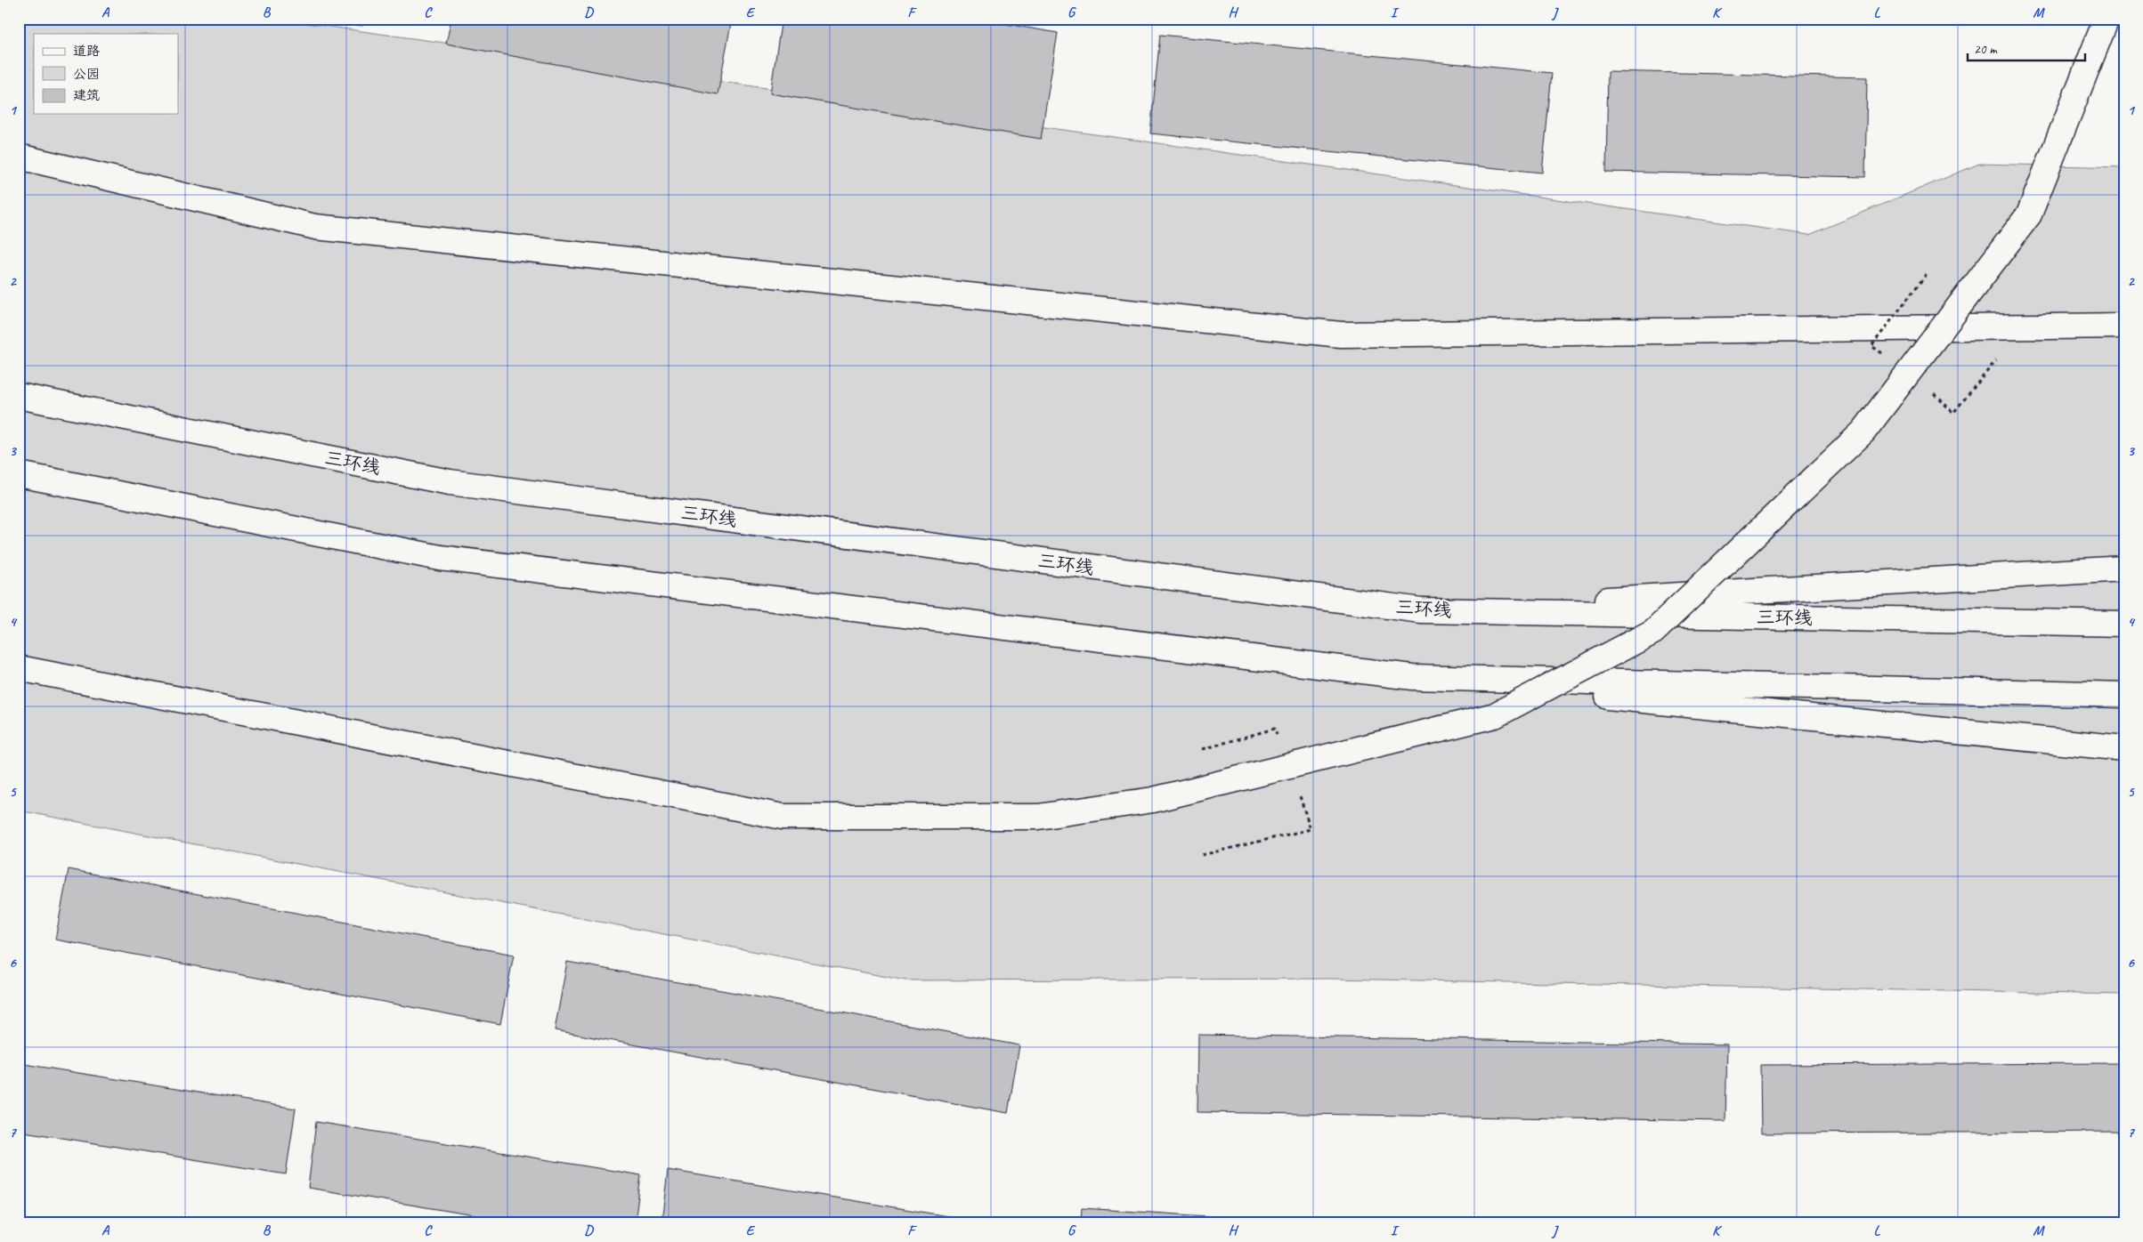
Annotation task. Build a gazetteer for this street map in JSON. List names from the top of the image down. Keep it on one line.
{"streets":{"main road":["三环线"]},"legend":["道路","公园","建筑"],"scale_bar":"20 m","grid":{"columns":["A","B","C","D","E","F","G","H","I","J","K","L","M"],"rows":["1","2","3","4","5","6","7"]}}
